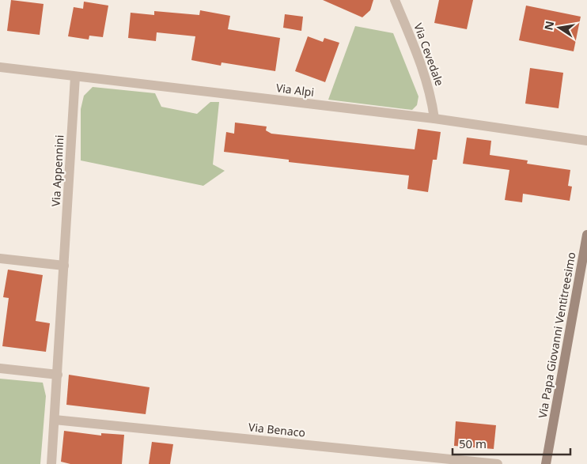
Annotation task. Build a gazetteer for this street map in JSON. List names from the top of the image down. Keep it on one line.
{"streets":{"street":["Via Cevedale","Via Alpi","Via Appennini","Via Papa Giovanni Ventitreesimo","Via Benaco"]},"crossings":[["Via Cevedale","Via Alpi"],["Via Alpi","Via Appennini"],["Via Appennini","Via Benaco"]],"scale_bar":"50 m","north":"left"}
